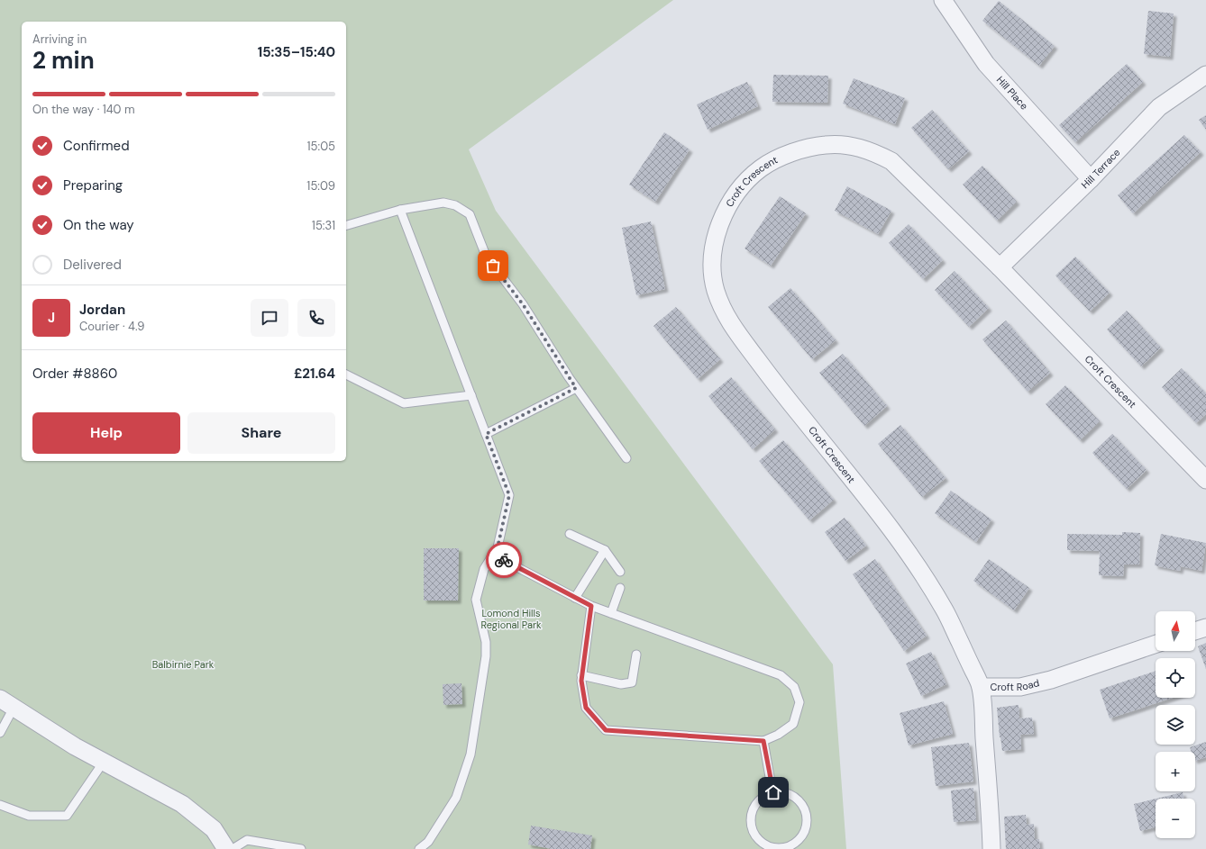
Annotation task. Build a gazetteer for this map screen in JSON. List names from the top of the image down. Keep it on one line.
{"streets":{"street":["Hill Place","Hill Terrace","Croft Crescent","Croft Road"]},"crossings":[["Hill Place","Hill Terrace"],["Hill Terrace","Croft Crescent"],["Croft Crescent","Croft Road"]],"parks":["Lomond Hills Regional Park","Balbirnie Park"],"north":"top","page":{"heading":["2 min","Arriving in","15:35–15:40"],"panel":["Jordan","Courier · 4.9","Order #8860","£21.64"],"bar":"On the way · 140 m","list":[["Confirmed","15:05"],["Preparing","15:09"],["On the way","15:31"],"Delivered"],"round":"J","buttons":["Help","Share"],"map_buttons":["+","−"]}}
